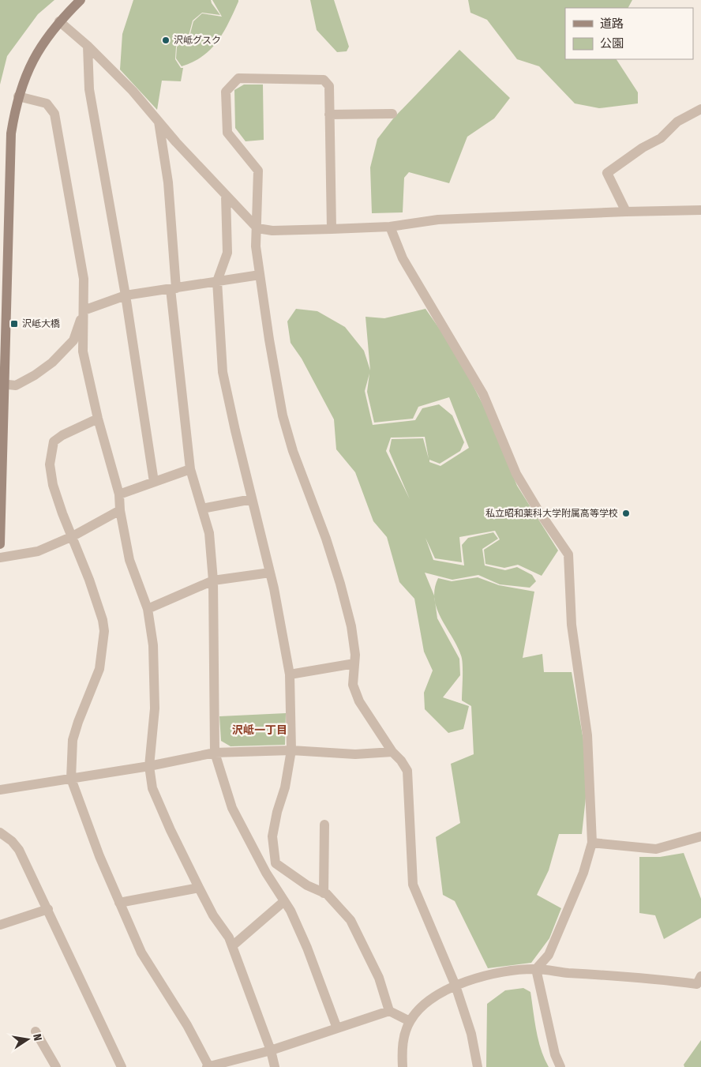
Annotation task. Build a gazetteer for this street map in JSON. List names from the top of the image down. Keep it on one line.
{"districts":["沢岻一丁目"],"places":{"other":["沢岻グスク","私立昭和薬科大学附属高等学校"],"transit":["沢岻大橋"]},"legend":["道路","公園"],"north":"right"}
